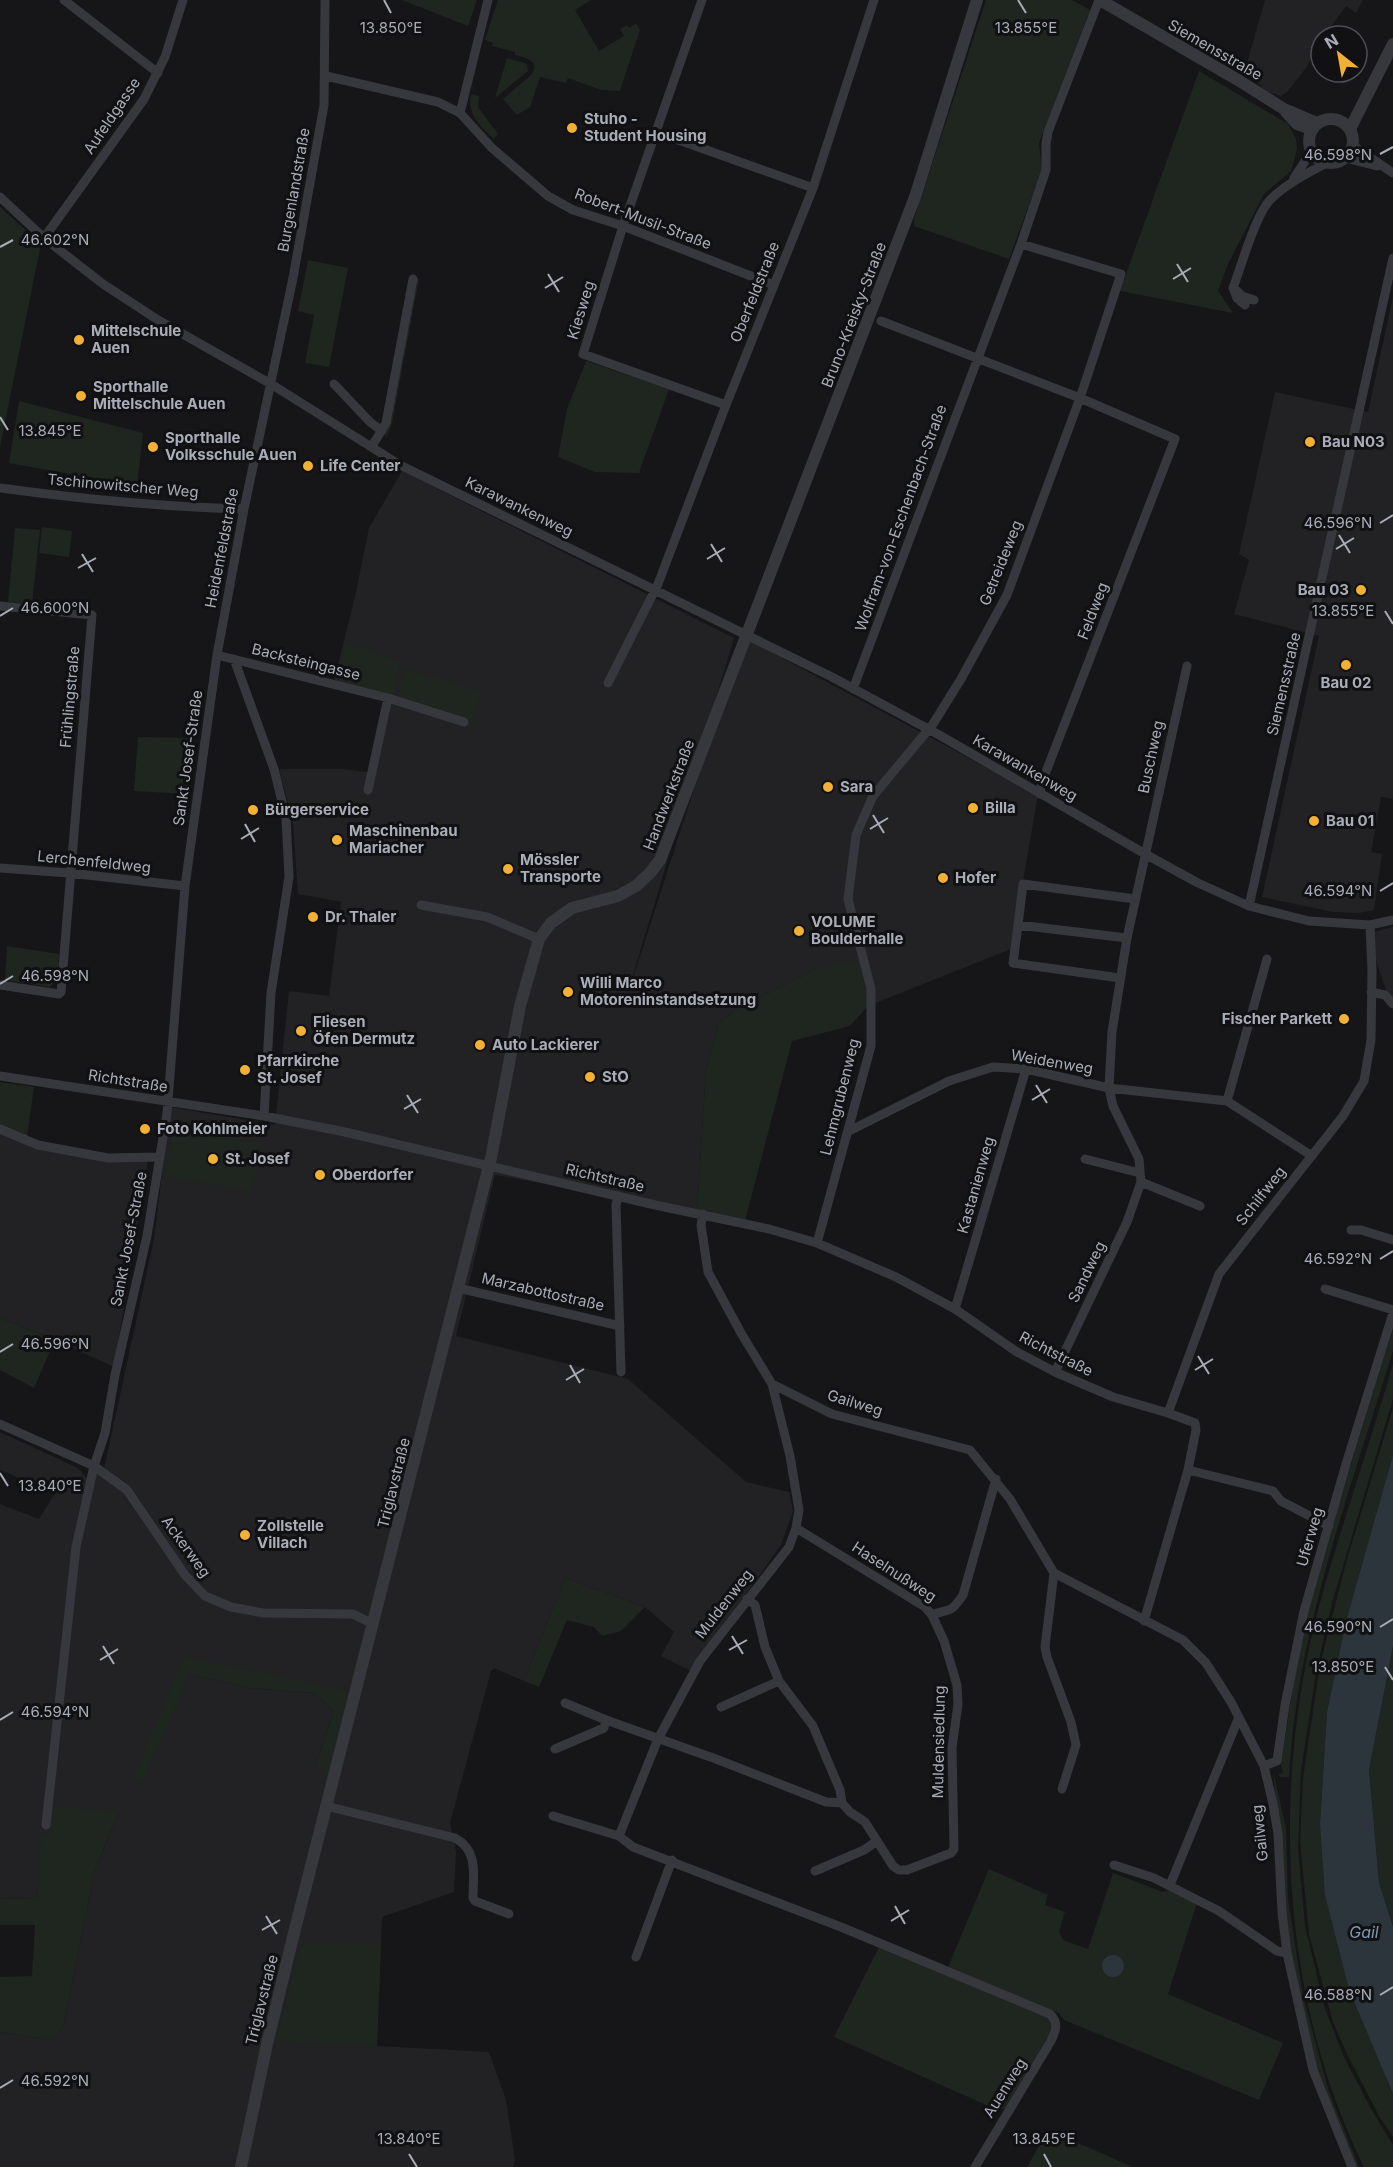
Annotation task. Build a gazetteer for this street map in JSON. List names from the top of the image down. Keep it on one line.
{"streets":{"street":["Siemensstraße","Aufeldgasse","Burgenlandstraße","Robert-Musil-Straße","Oberfeldstraße","Kiesweg","Bruno-Kreisky-Straße","Tschinowitscher Weg","Karawankenweg","Wolfram-von-Eschenbach-Straße","Heidenfeldstraße","Getreideweg","Feldweg","Backsteingasse","Frühlingstraße","Buschweg","Sankt Josef-Straße","Handwerkstraße","Lerchenfeldweg","Weidenweg","Richtstraße","Lehmgrubenweg","Kastanienweg","Schilfweg","Sandweg","Marzabottostraße","Gailweg","Triglavstraße","Uferweg","Ackerweg","Haselnußweg","Muldenweg","Muldensiedlung","Auenweg"]},"crossings":[["Siemensstraße","Karawankenweg"],["Siemensstraße","Wolfram-von-Eschenbach-Straße"],["Burgenlandstraße","Robert-Musil-Straße"],["Burgenlandstraße","Karawankenweg"],["Burgenlandstraße","Heidenfeldstraße"],["Robert-Musil-Straße","Oberfeldstraße"],["Robert-Musil-Straße","Kiesweg"],["Oberfeldstraße","Kiesweg"],["Oberfeldstraße","Karawankenweg"],["Bruno-Kreisky-Straße","Karawankenweg"],["Bruno-Kreisky-Straße","Handwerkstraße"],["Tschinowitscher Weg","Heidenfeldstraße"],["Karawankenweg","Wolfram-von-Eschenbach-Straße"],["Karawankenweg","Heidenfeldstraße"],["Karawankenweg","Getreideweg"],["Karawankenweg","Feldweg"],["Karawankenweg","Buschweg"],["Karawankenweg","Handwerkstraße"],["Karawankenweg","Lehmgrubenweg"],["Karawankenweg","Schilfweg"],["Wolfram-von-Eschenbach-Straße","Getreideweg"],["Heidenfeldstraße","Backsteingasse"],["Heidenfeldstraße","Sankt Josef-Straße"],["Getreideweg","Feldweg"],["Getreideweg","Lehmgrubenweg"],["Backsteingasse","Sankt Josef-Straße"],["Frühlingstraße","Lerchenfeldweg"],["Sankt Josef-Straße","Lerchenfeldweg"],["Sankt Josef-Straße","Richtstraße"],["Sankt Josef-Straße","Ackerweg"],["Handwerkstraße","Richtstraße"],["Handwerkstraße","Triglavstraße"],["Weidenweg","Lehmgrubenweg"],["Weidenweg","Kastanienweg"],["Weidenweg","Schilfweg"],["Richtstraße","Lehmgrubenweg"],["Richtstraße","Kastanienweg"],["Richtstraße","Schilfweg"],["Richtstraße","Sandweg"],["Richtstraße","Marzabottostraße"],["Richtstraße","Triglavstraße"],["Marzabottostraße","Triglavstraße"],["Gailweg","Uferweg"],["Gailweg","Haselnußweg"],["Gailweg","Muldenweg"],["Triglavstraße","Ackerweg"],["Haselnußweg","Muldenweg"],["Haselnußweg","Muldensiedlung"],["Muldenweg","Muldensiedlung"]],"water":["Gail"],"places":["Stuho - Student Housing","Mittelschule Auen","Sporthalle Mittelschule Auen","Bau N03","Sporthalle Volksschule Auen","Life Center","Bau 03","Bau 02","Sara","Billa","Bürgerservice","Bau 01","Maschinenbau Mariacher","Mössler Transporte","Hofer","Dr. Thaler","VOLUME Boulderhalle","Willi Marco Motoreninstandsetzung","Fischer Parkett","Fliesen Öfen Dermutz","Auto Lackierer","Pfarrkirche St. Josef","StO","Foto Kohlmeier","St. Josef","Oberdorfer","Zollstelle Villach"],"north":"top left","coordinates":["13.850°E","13.855°E","46.598°N","46.602°N","13.845°E","46.596°N","46.600°N","46.594°N","46.592°N","13.840°E","46.590°N","46.588°N"]}
